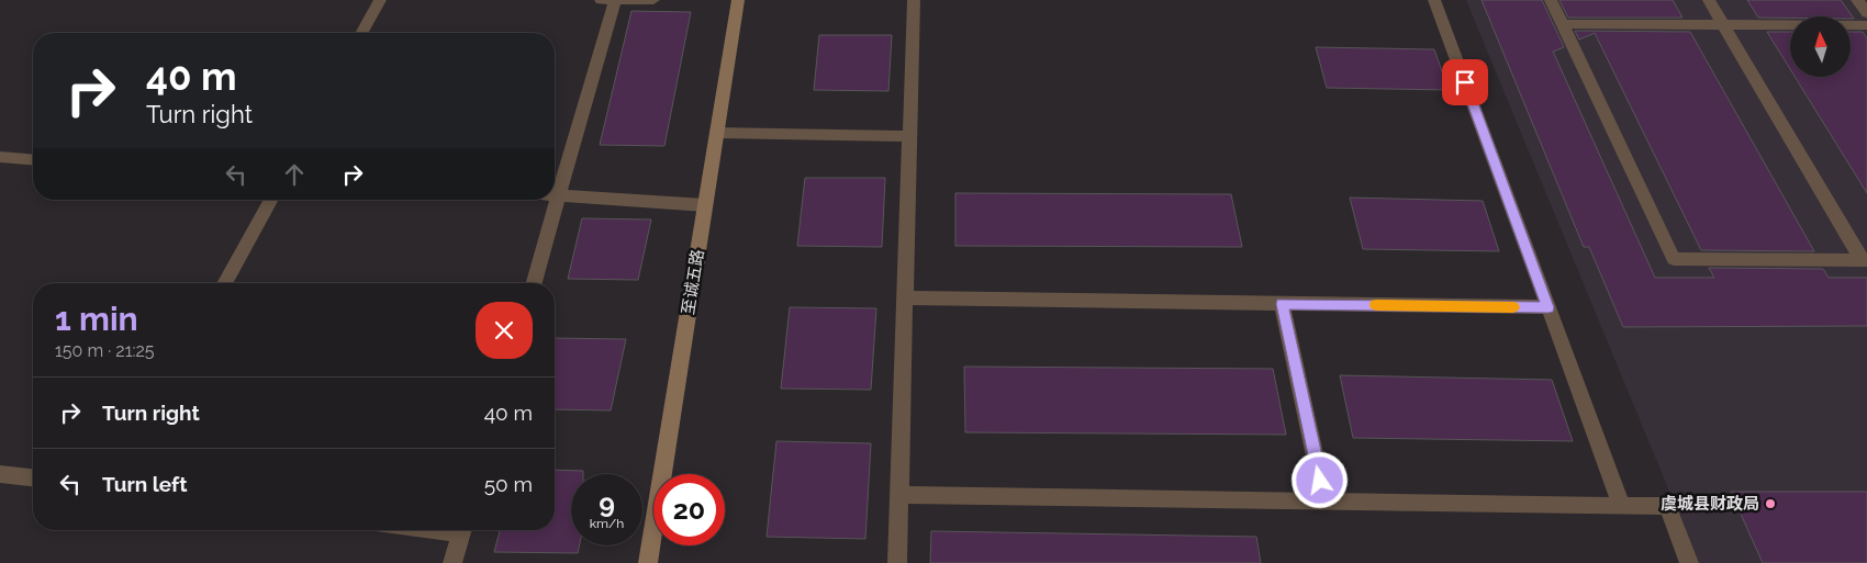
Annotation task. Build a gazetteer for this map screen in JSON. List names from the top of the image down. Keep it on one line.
{"streets":{"street":["至诚五路"]},"places":["虞城县财政局"],"north":"top","page":{"turn":["40 m","Turn right"],"heading":["1 min","150 m · 21:25"],"list":[{"name":"Turn right","value":"40 m"},{"name":"Turn left","value":"50 m"}],"speed":"9 km/h","limit":"20"}}
